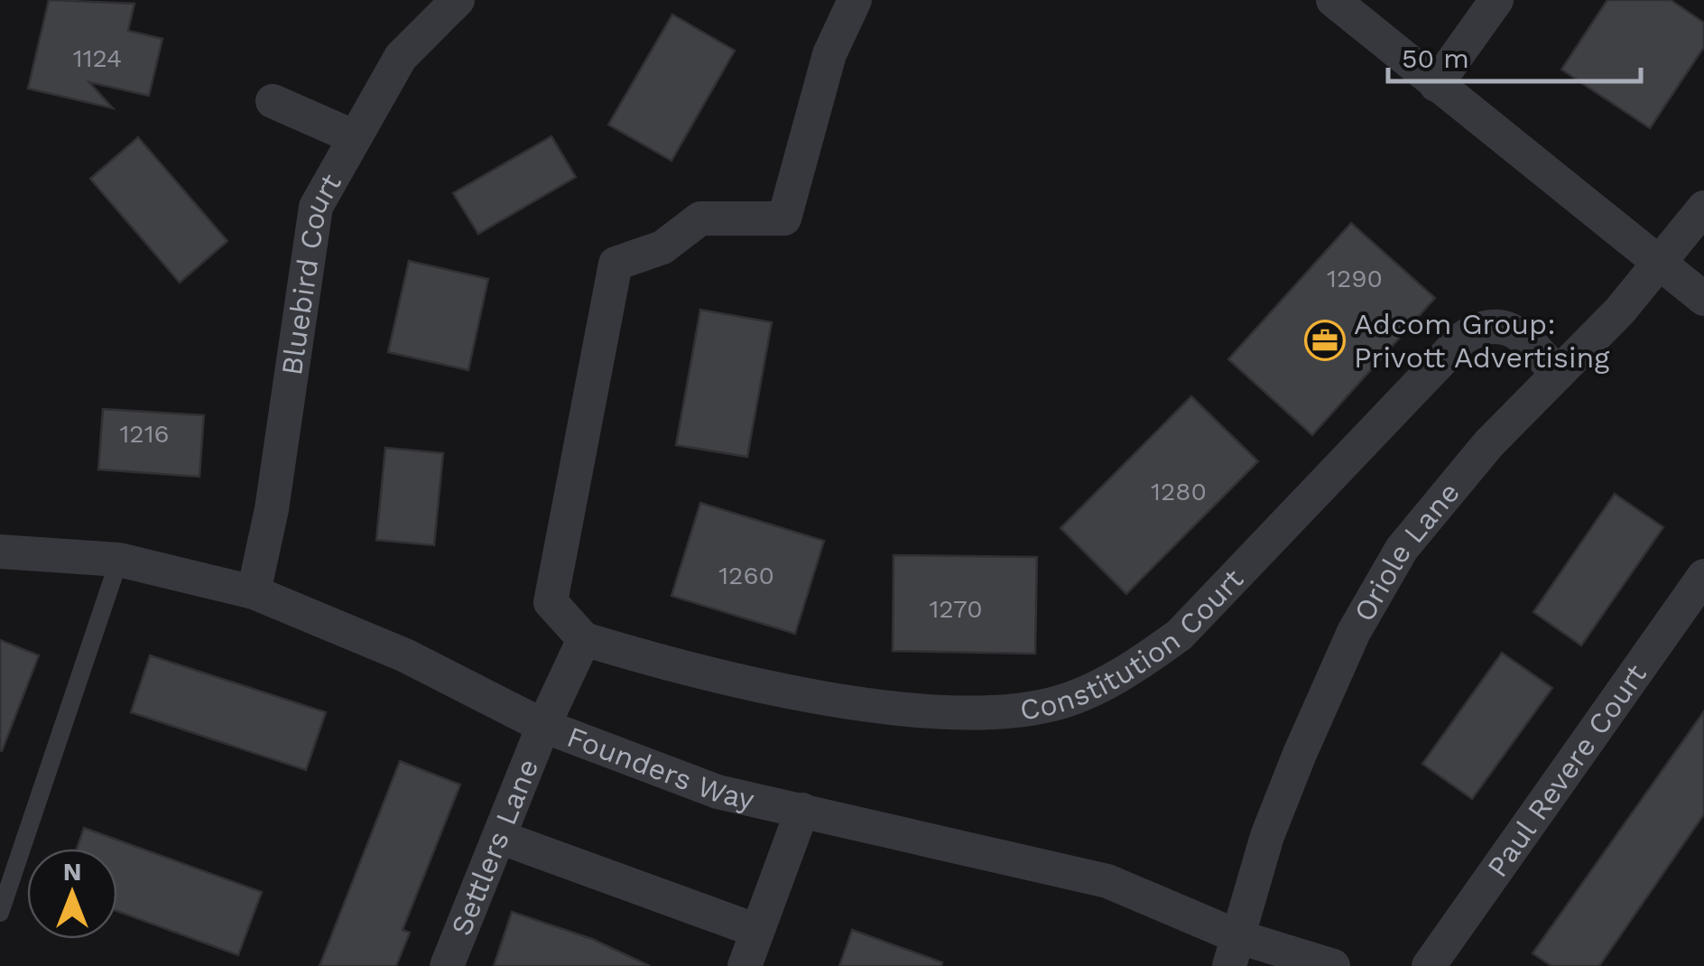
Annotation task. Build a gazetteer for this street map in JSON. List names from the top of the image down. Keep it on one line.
{"streets":{"street":["Bluebird Court","Oriole Lane","Constitution Court","Founders Way","Paul Revere Court","Settlers Lane"]},"crossings":[["Bluebird Court","Founders Way"],["Oriole Lane","Constitution Court"],["Oriole Lane","Founders Way"],["Constitution Court","Settlers Lane"],["Founders Way","Settlers Lane"]],"places":{"office":["Adcom Group: Privott Advertising"]},"house_numbers":["1124","1290","1216","1280","1260","1270"],"scale_bar":"50 m","north":"top"}
